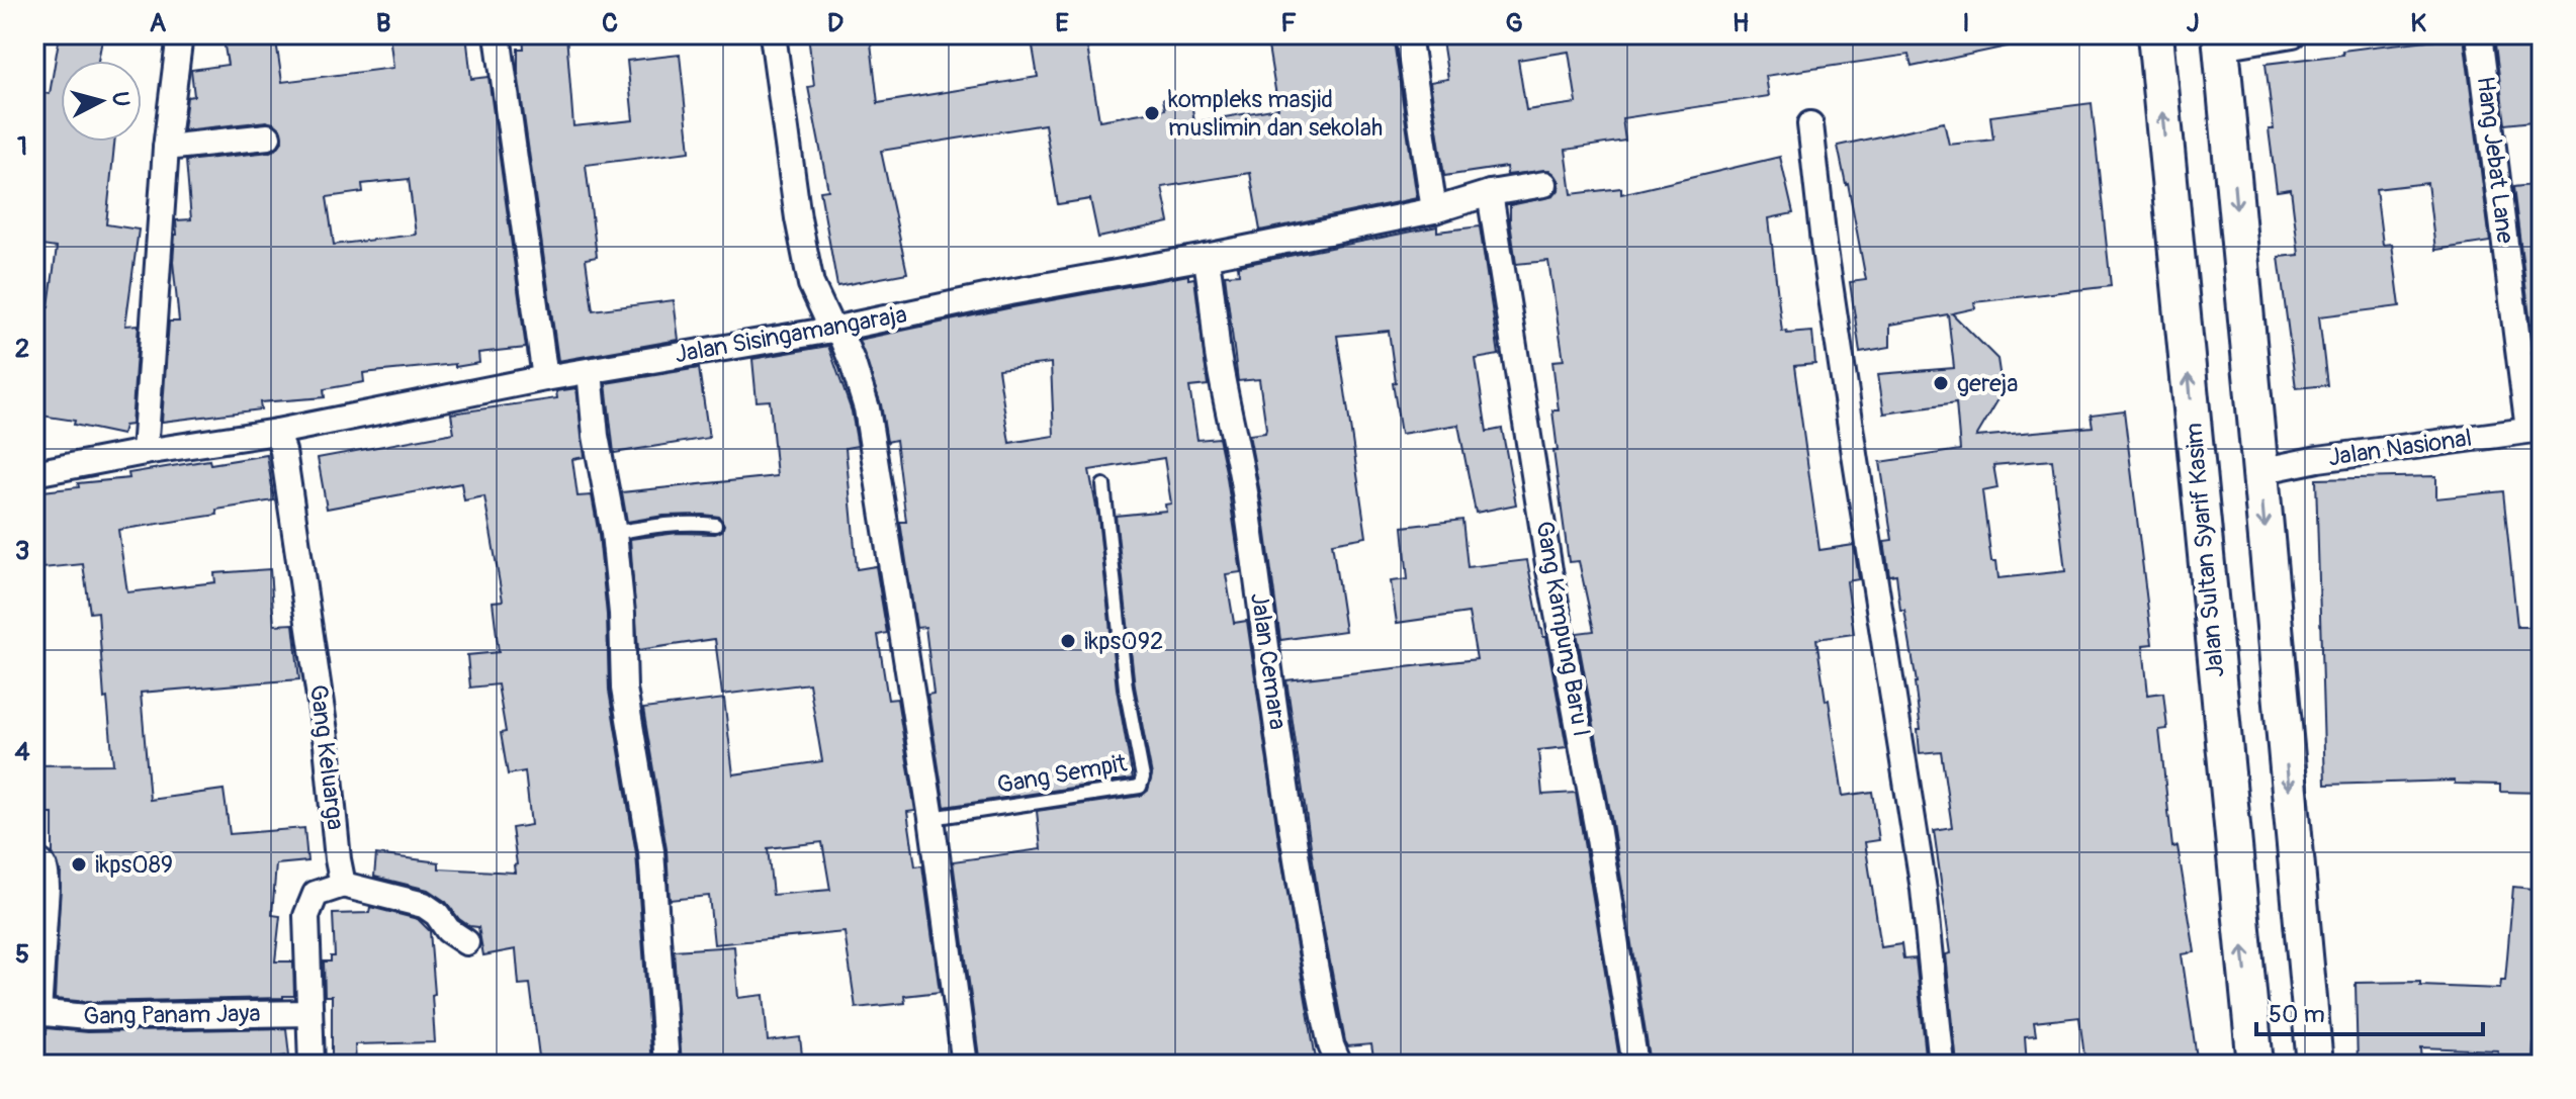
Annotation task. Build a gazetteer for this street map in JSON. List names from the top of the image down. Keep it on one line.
{"streets":{"street":["Hang Jebat Lane","Jalan Sisingamangaraja","Jalan Nasional","Jalan Sultan Syarif Kasim","Gang Kampung Baru I","Jalan Cemara","Gang Keluarga","Gang Panam Jaya"],"lane":["Gang Sempit"]},"crossings":[["Hang Jebat Lane","Jalan Nasional"],["Jalan Sisingamangaraja","Gang Kampung Baru I"],["Jalan Sisingamangaraja","Jalan Cemara"],["Jalan Sisingamangaraja","Gang Keluarga"]],"places":["kompleks masjid muslimin dan sekolah","gereja","ikps092","ikps089"],"scale_bar":"50 m","north":"right","grid":{"columns":["A","B","C","D","E","F","G","H","I","J","K"],"rows":["1","2","3","4","5"]}}
